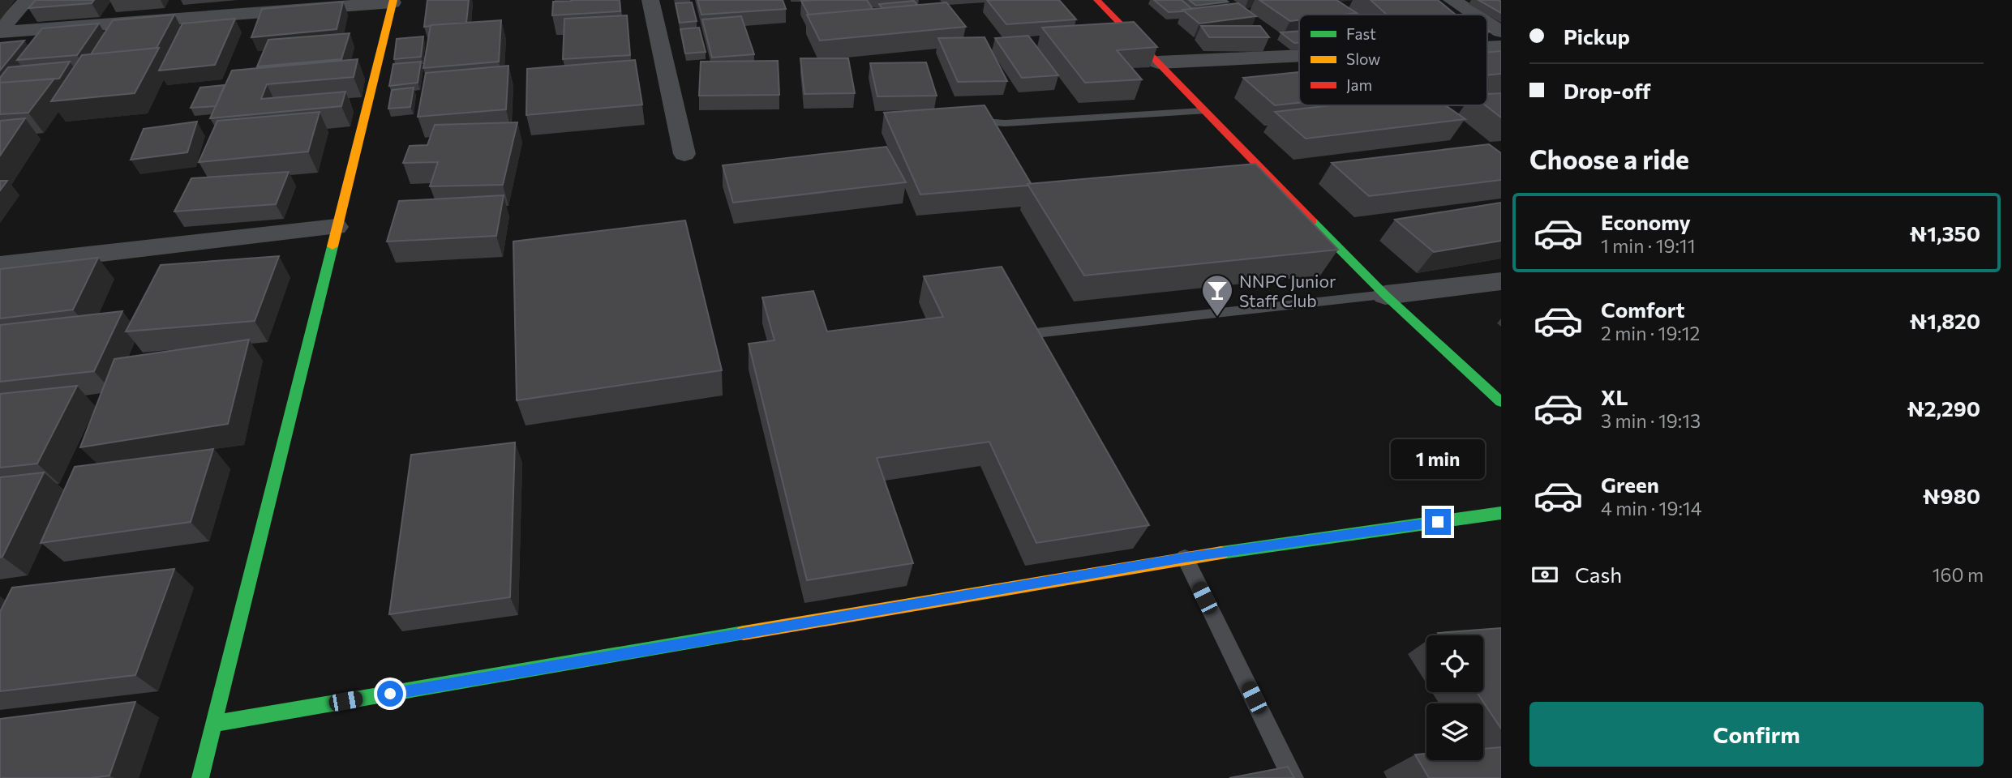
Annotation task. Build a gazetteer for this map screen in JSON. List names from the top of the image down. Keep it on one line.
{"places":{"bar":["NNPC Junior Staff Club"]},"legend":["Fast","Slow","Jam"],"page":{"banner":["Pickup","Drop-off"],"heading":"Choose a ride","list":[{"name":"Economy","note":"1 min · 19:11","value":"₦1,350"},{"name":"Comfort","note":"2 min · 19:12","value":"₦1,820"},{"name":"XL","note":"3 min · 19:13","value":"₦2,290"},{"name":"Green","note":"4 min · 19:14","value":"₦980"}],"bubble":"1 min","pay":["Cash","160 m"],"buttons":"Confirm"}}
